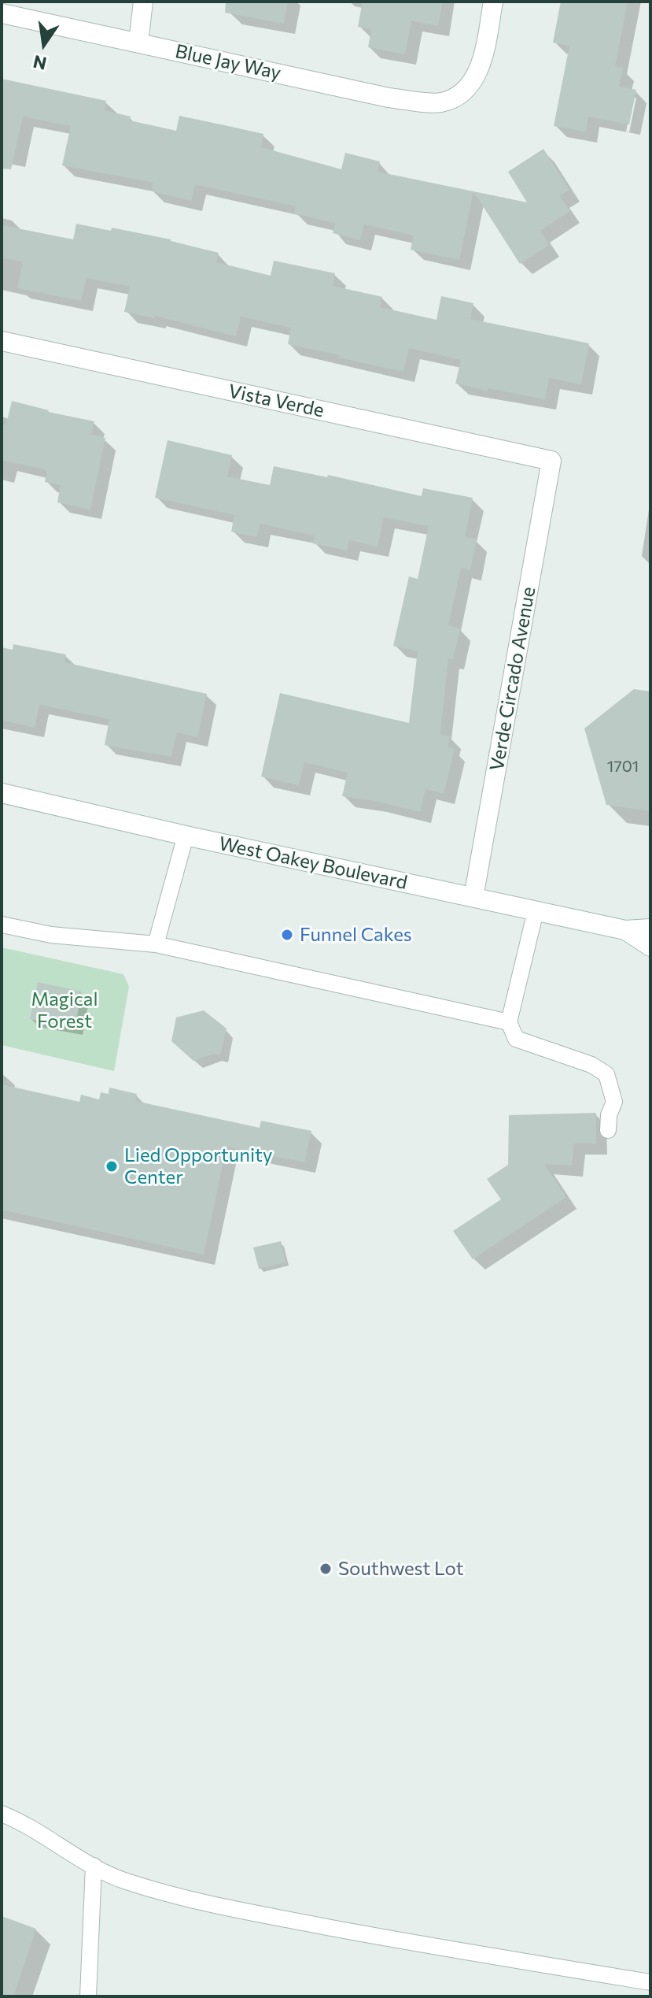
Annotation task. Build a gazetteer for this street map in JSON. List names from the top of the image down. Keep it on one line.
{"streets":{"street":["Blue Jay Way","Vista Verde","Verde Circado Avenue","West Oakey Boulevard"]},"crossings":[["Vista Verde","Verde Circado Avenue"],["Verde Circado Avenue","West Oakey Boulevard"]],"parks":["Magical Forest"],"places":["Funnel Cakes","Lied Opportunity Center","Southwest Lot"],"house_numbers":["1701"],"north":"bottom"}
